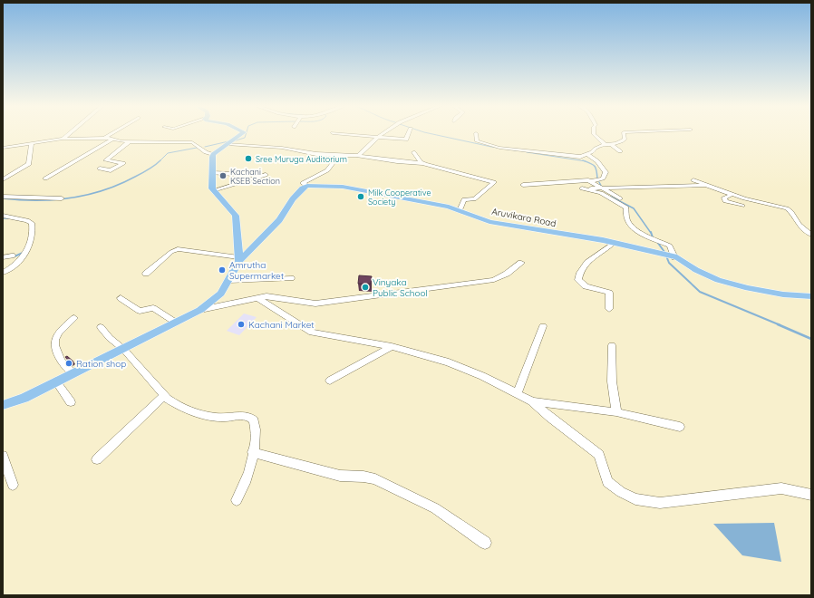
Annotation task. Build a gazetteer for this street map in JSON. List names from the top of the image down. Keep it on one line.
{"streets":{"main road":["Aruvikara Road"]},"places":["Sree Muruga Auditorium","Kachani KSEB Section","Milk Cooperative Society","Amrutha Supermarket","Vinyaka Public School","Kachani Market","Ration shop"]}
